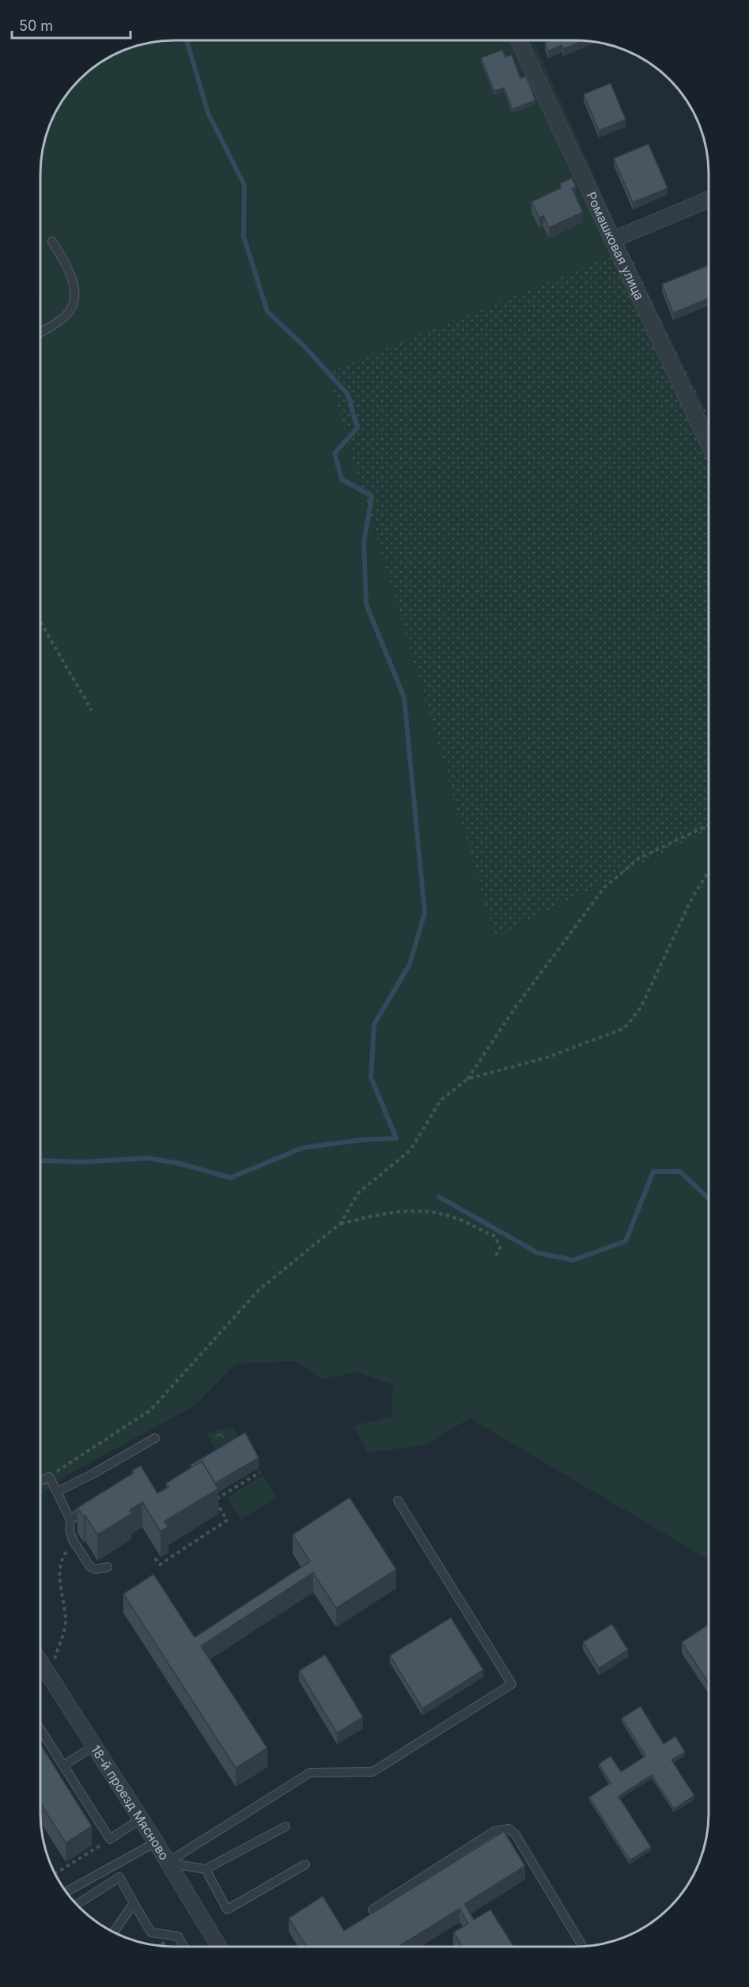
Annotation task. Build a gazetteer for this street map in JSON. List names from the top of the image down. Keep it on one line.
{"streets":{"street":["Ромашковая улица","18-й проезд Мясново"]},"scale_bar":"50 m"}
